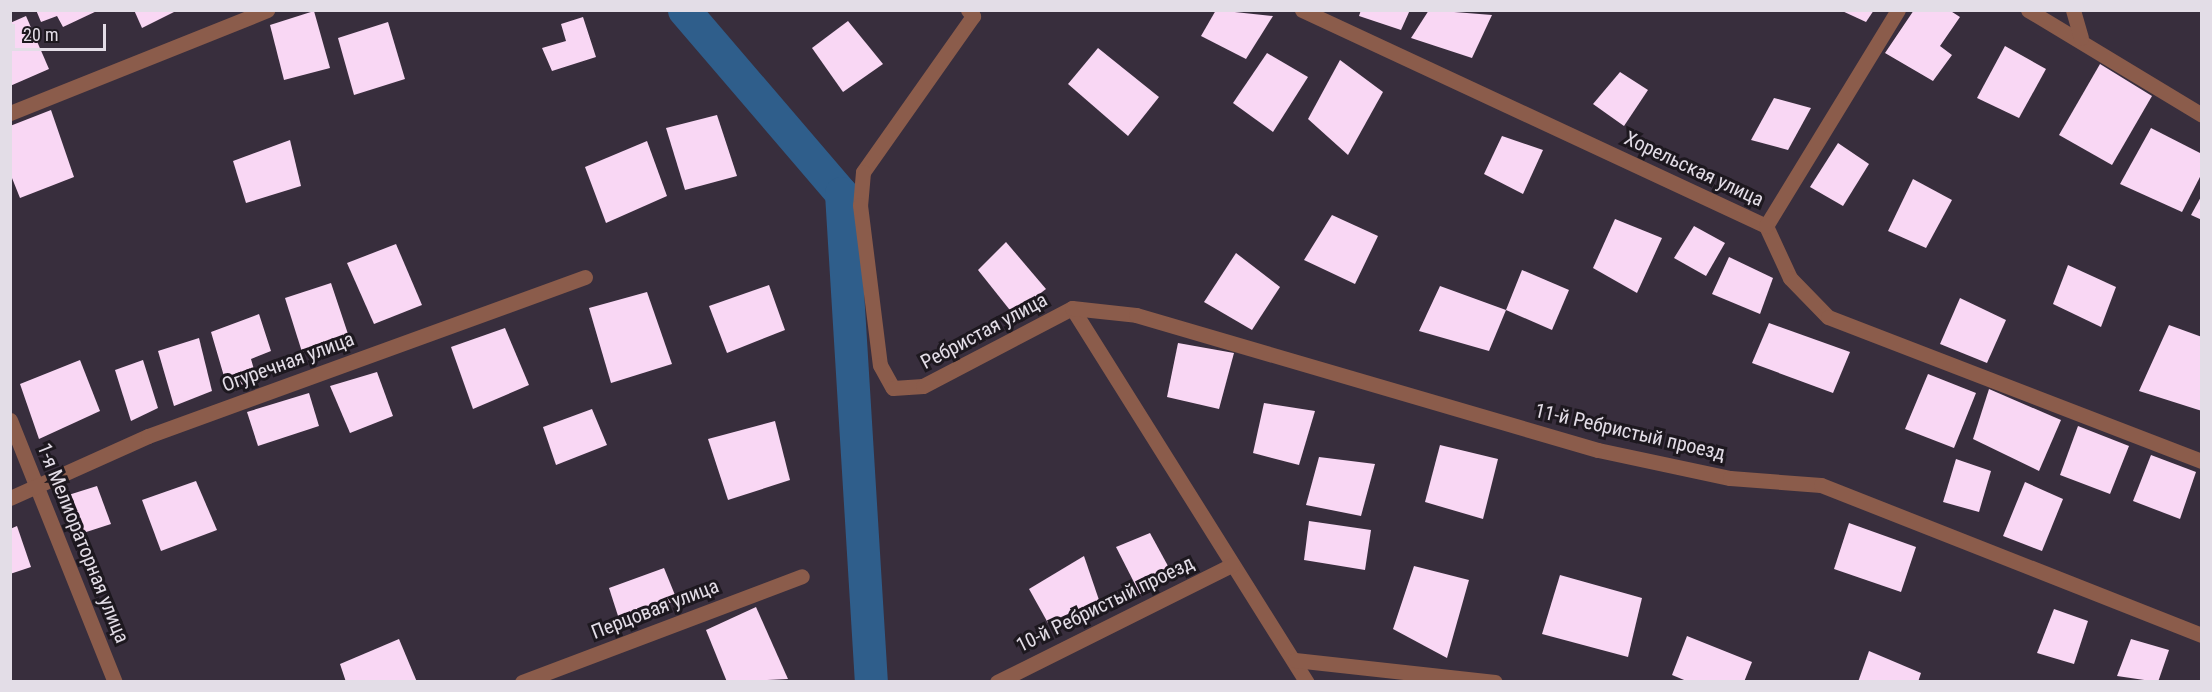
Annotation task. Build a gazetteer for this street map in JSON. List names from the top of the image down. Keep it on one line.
{"streets":{"street":["Хорельская улица","Ребристая улица","Огуречная улица","11-й Ребристый проезд","1-я Мелиораторная улица","10-й Ребристый проезд","Перцовая улица"]},"crossings":[["Ребристая улица","11-й Ребристый проезд"],["Ребристая улица","10-й Ребристый проезд"],["Огуречная улица","1-я Мелиораторная улица"]],"scale_bar":"20 m"}
